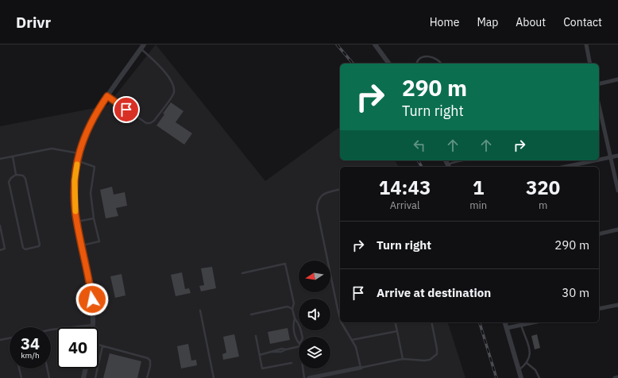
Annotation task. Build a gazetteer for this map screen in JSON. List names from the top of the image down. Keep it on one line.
{"north":"left","page":{"header":"Drivr","nav":["Home","Map","About","Contact"],"turn":["290 m","Turn right"],"eta":["14:43","Arrival","1","min","320","m"],"list":[{"name":"Turn right","value":"290 m"},{"name":"Arrive at destination","value":"30 m"}],"speed":"34 km/h","limit":"40"}}
